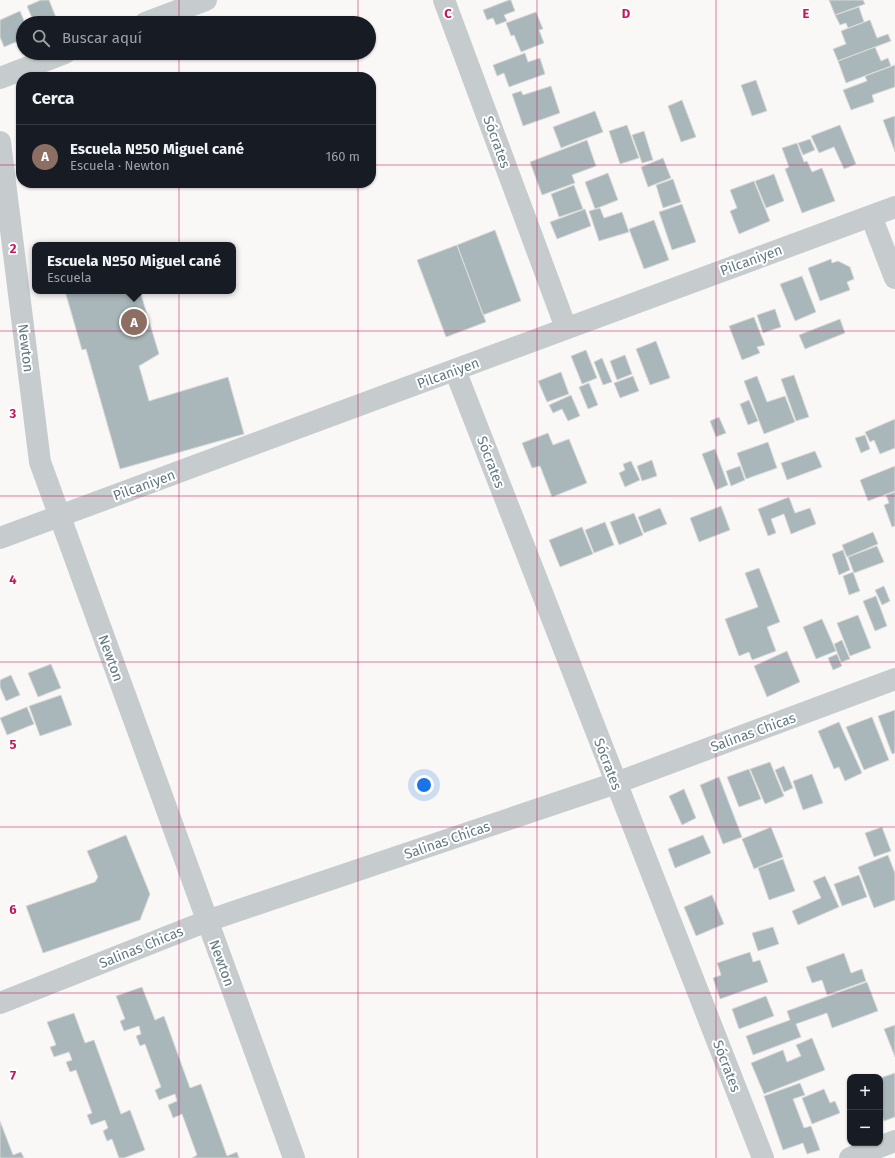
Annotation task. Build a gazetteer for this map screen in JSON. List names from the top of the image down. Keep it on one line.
{"streets":{"street":["Sócrates","Pilcaniyen","Newton","Salinas Chicas"]},"crossings":[["Sócrates","Pilcaniyen"],["Sócrates","Salinas Chicas"],["Pilcaniyen","Newton"],["Newton","Salinas Chicas"]],"page":{"search":"Buscar aquí","heading":"Cerca","list":[{"mark":"A","name":"Escuela Nº50 Miguel cané","note":"Escuela · Newton","value":"160 m"}],"popup":["Escuela Nº50 Miguel cané","Escuela"],"pins":"A","map_buttons":["+","−"]},"grid":{"columns":["C","D","E"],"rows":["2","3","4","5","6","7"]}}
